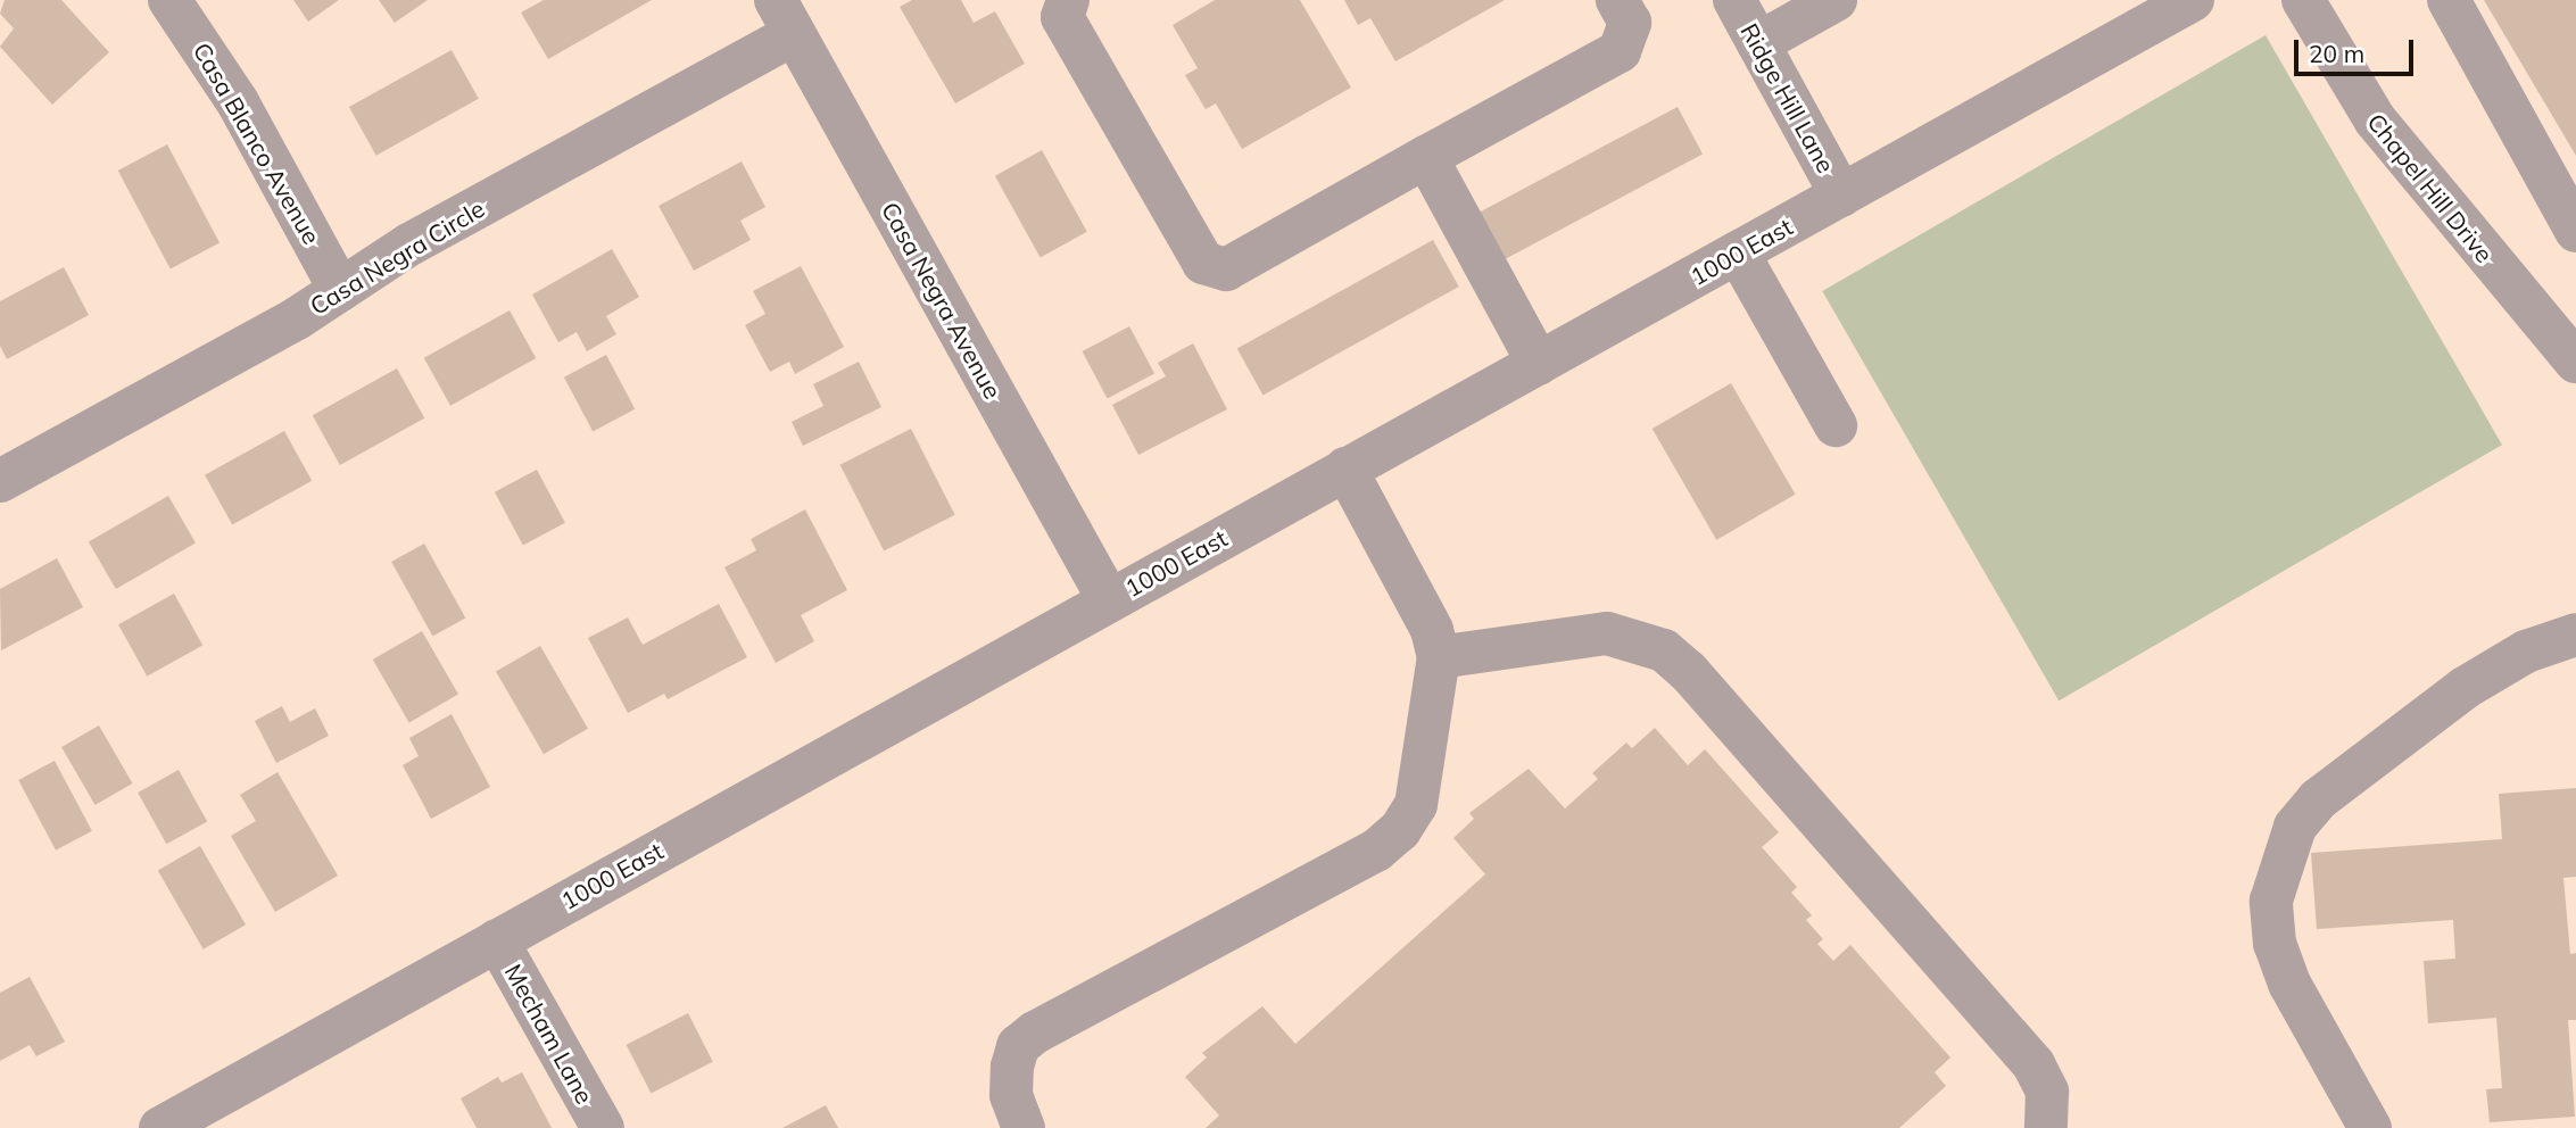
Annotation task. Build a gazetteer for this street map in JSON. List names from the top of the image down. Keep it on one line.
{"streets":{"street":["Ridge Hill Lane","Casa Blanco Avenue","Chapel Hill Drive","1000 East","Casa Negra Circle","Casa Negra Avenue","Mecham Lane"]},"crossings":[["Ridge Hill Lane","1000 East"],["Casa Blanco Avenue","Casa Negra Circle"],["1000 East","Casa Negra Avenue"],["1000 East","Mecham Lane"],["Casa Negra Circle","Casa Negra Avenue"]],"scale_bar":"20 m"}
